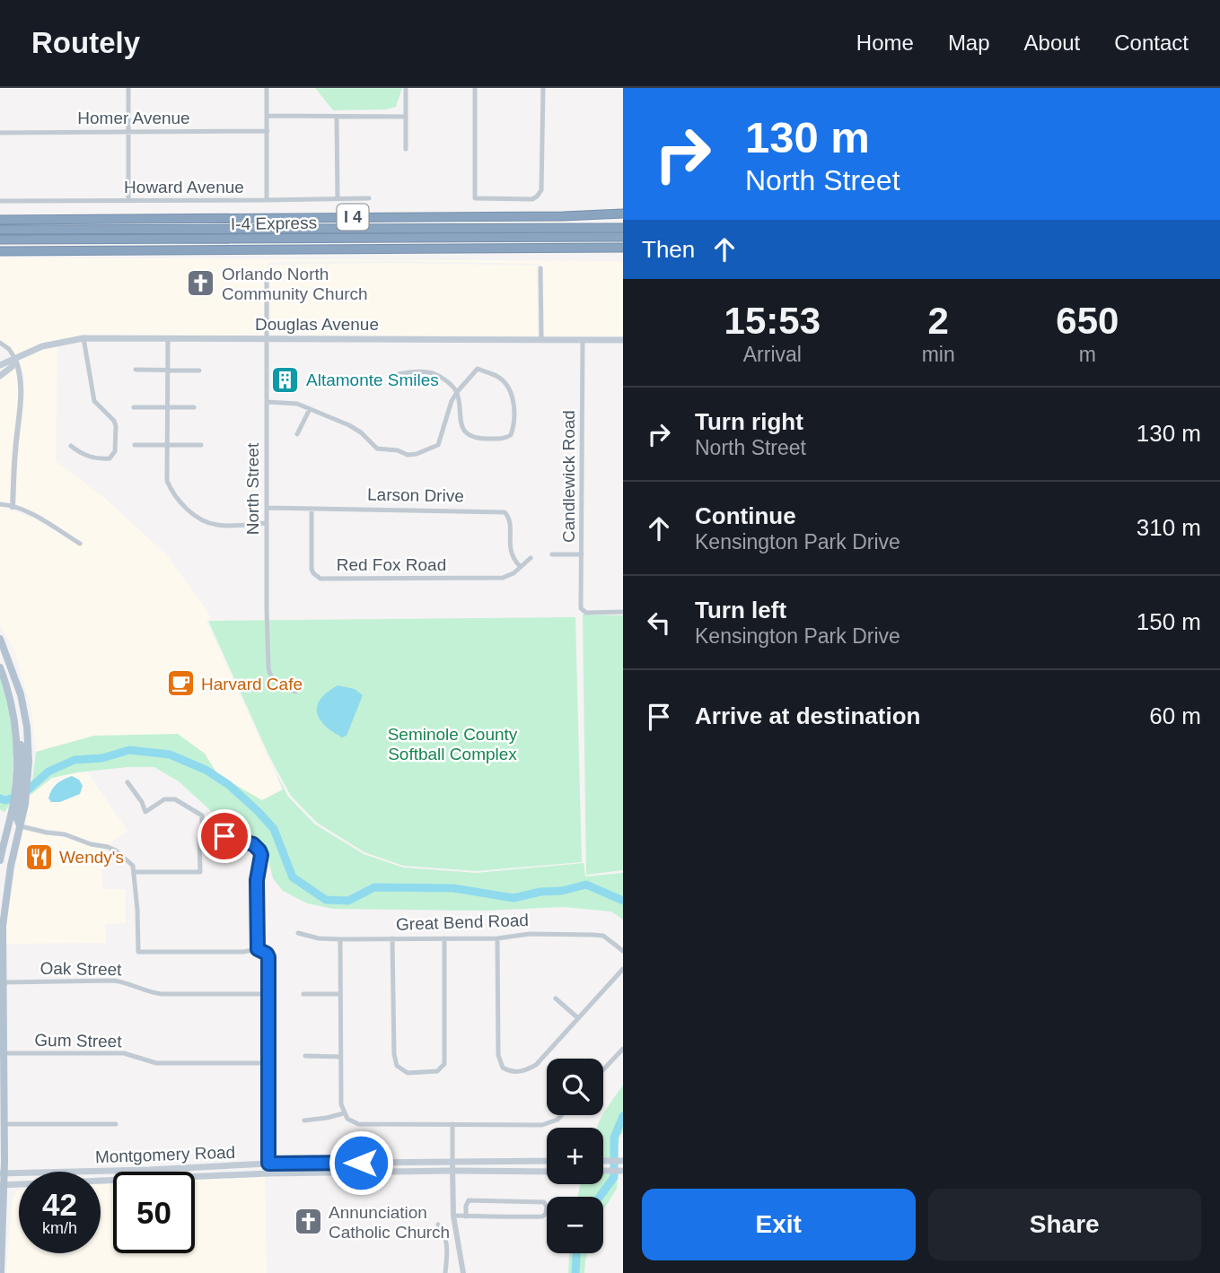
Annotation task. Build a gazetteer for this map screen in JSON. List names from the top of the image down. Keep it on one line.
{"streets":{"highway":["I 4","I-4 Express"],"main road":["Douglas Avenue","Montgomery Road"],"street":["Homer Avenue","Howard Avenue","Candlewick Road","North Street","Larson Drive","Red Fox Road","Great Bend Road","Oak Street","Gum Street"]},"crossings":[["Douglas Avenue","Candlewick Road"],["Douglas Avenue","North Street"],["North Street","Larson Drive"],["Larson Drive","Red Fox Road"]],"parks":["Seminole County Softball Complex"],"places":{"church":["Orlando North Community Church","Annunciation Catholic Church"],"building":["Altamonte Smiles"],"cafe":["Harvard Cafe"],"restaurant":["Wendy's"]},"page":{"header":"Routely","nav":["Home","Map","About","Contact"],"turn":["130 m","North Street"],"then":"Then","eta":["15:53","Arrival","2","min","650","m"],"list":[{"name":"Turn right","note":"North Street","value":"130 m"},{"name":"Continue","note":"Kensington Park Drive","value":"310 m"},{"name":"Turn left","note":"Kensington Park Drive","value":"150 m"},{"name":"Arrive at destination","value":"60 m"}],"map_buttons":["+","−"],"speed":"42 km/h","limit":"50","buttons":["Exit","Share"]}}
